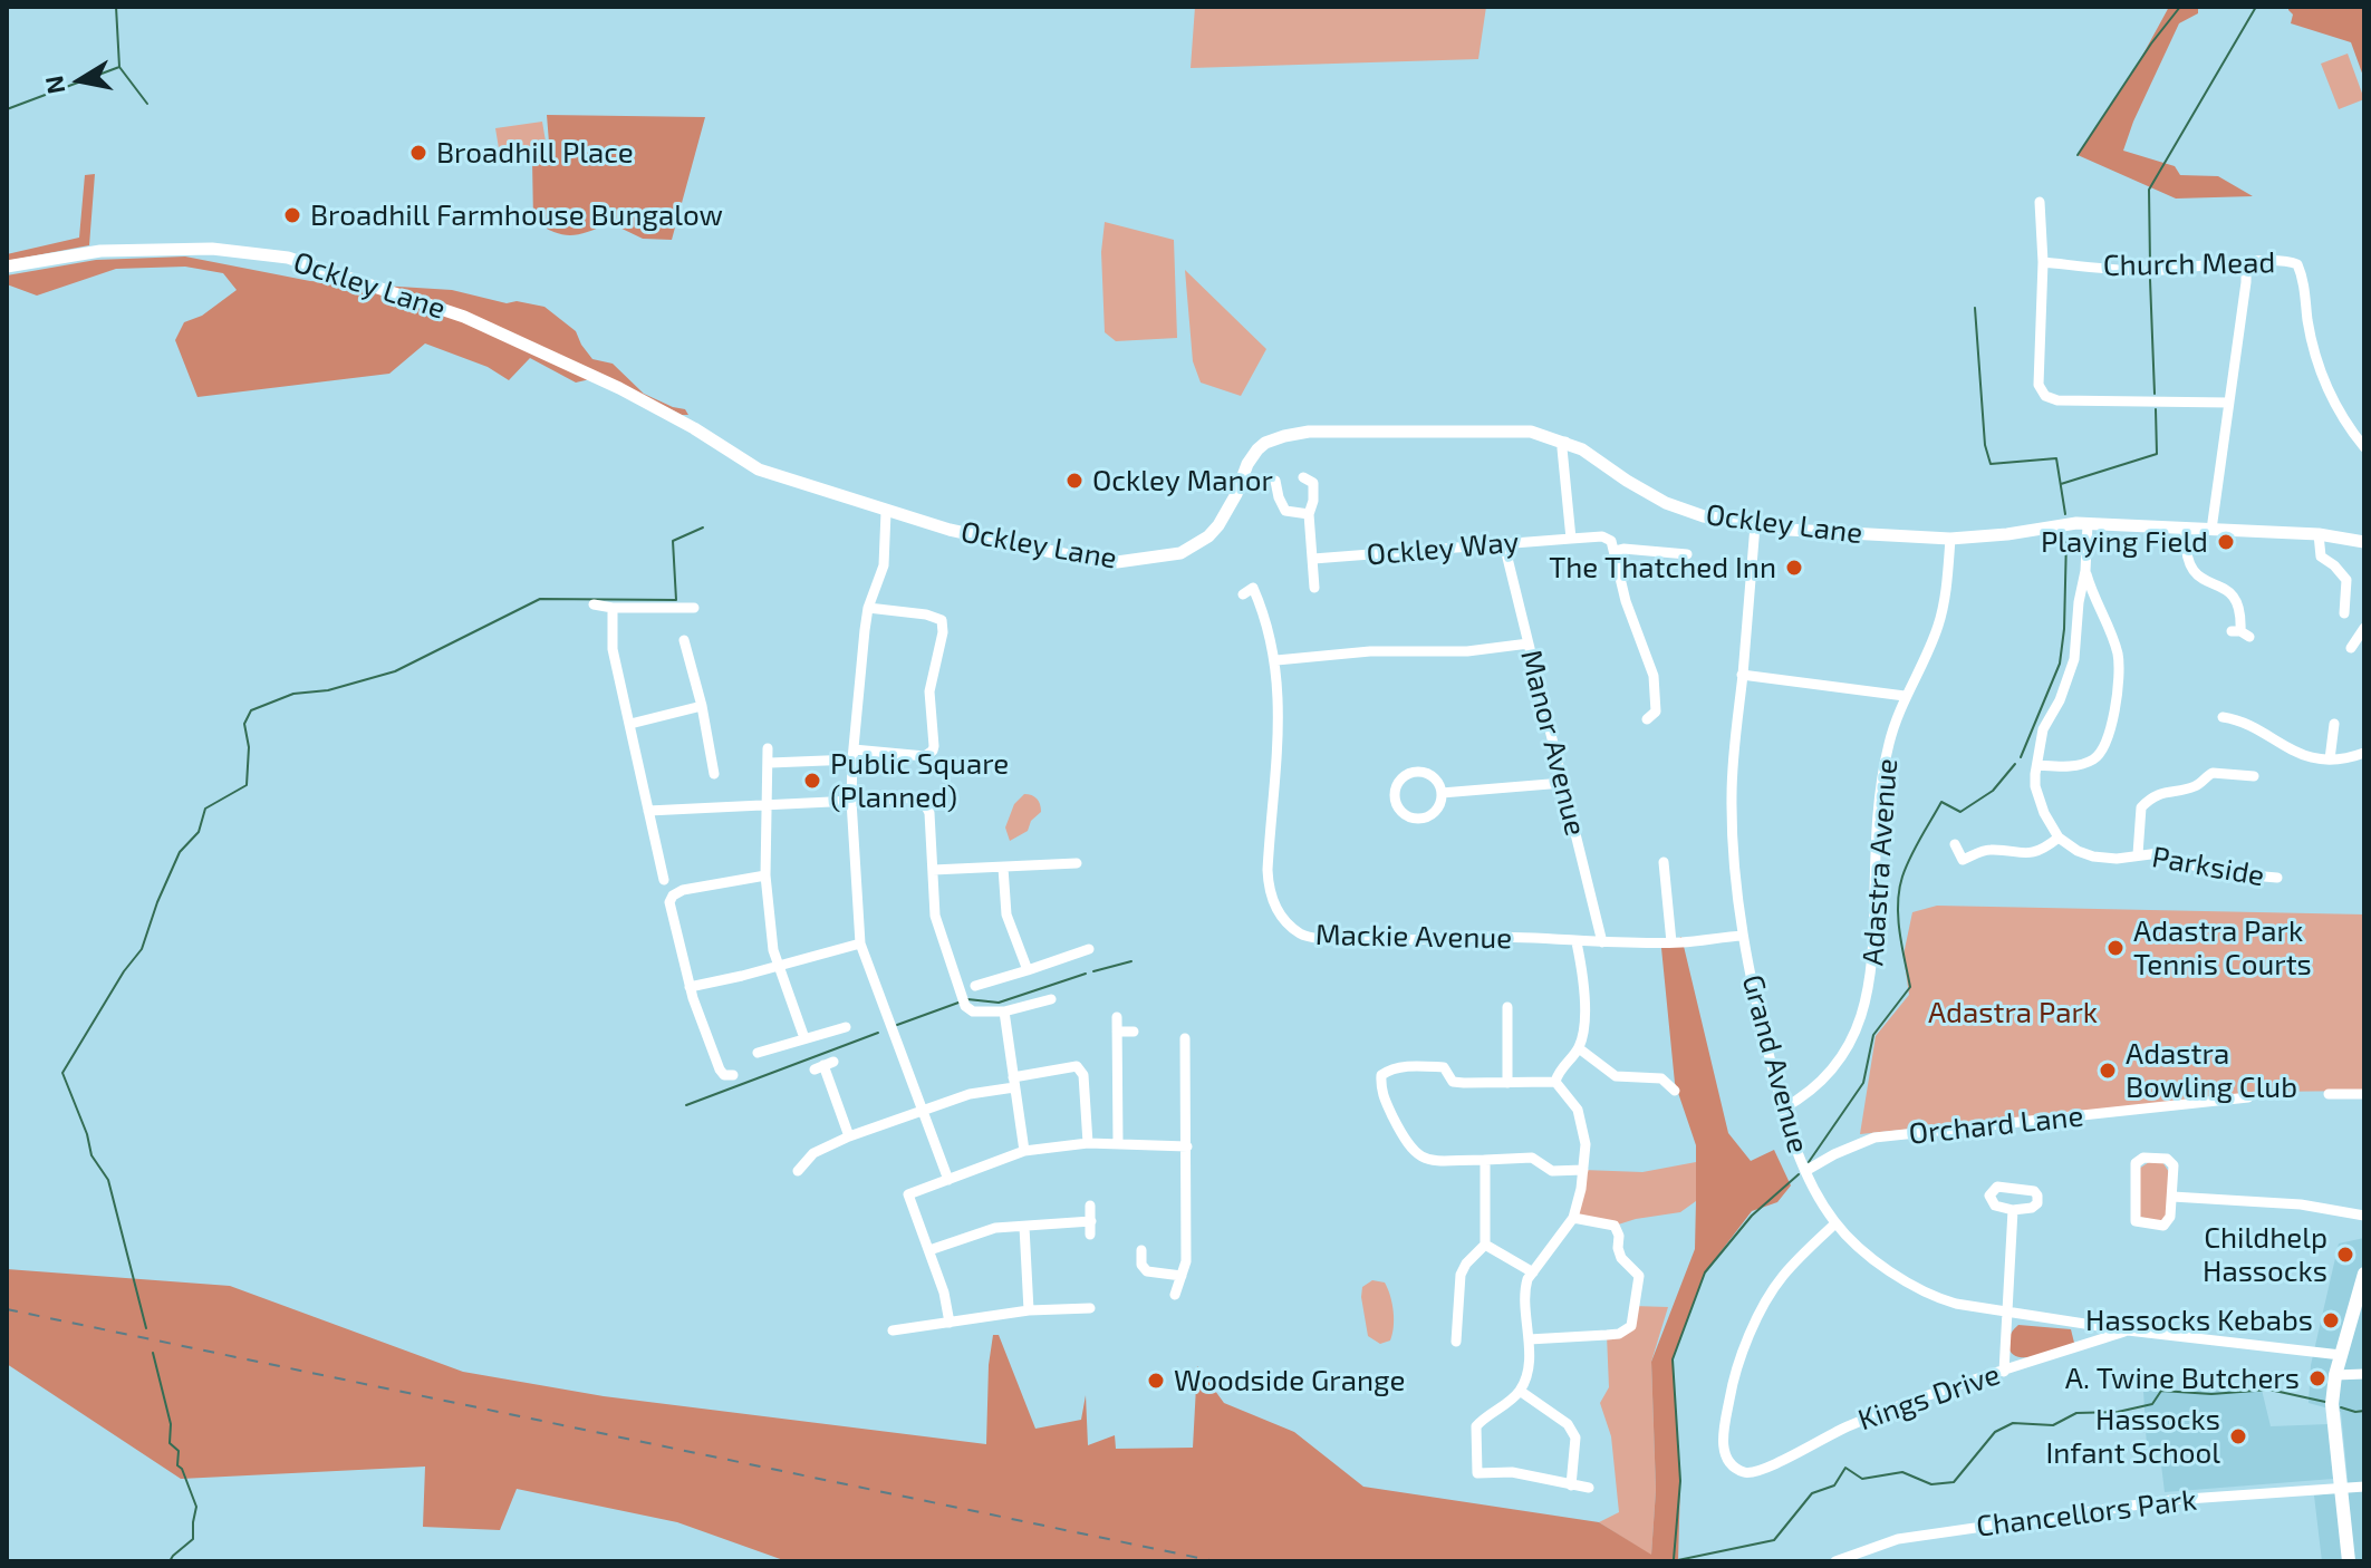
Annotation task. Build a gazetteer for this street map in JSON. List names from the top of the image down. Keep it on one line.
{"streets":{"street":["Church Mead","Ockley Lane","Ockley Way","Manor Avenue","Adastra Avenue","Parkside","Mackie Avenue","Grand Avenue","Orchard Lane","Kings Drive","Chancellors Park"]},"crossings":[["Ockley Lane","Adastra Avenue"],["Ockley Lane","Grand Avenue"],["Ockley Way","Manor Avenue"],["Manor Avenue","Mackie Avenue"],["Adastra Avenue","Grand Avenue"],["Mackie Avenue","Grand Avenue"],["Grand Avenue","Orchard Lane"],["Grand Avenue","Kings Drive"]],"parks":["Adastra Park"],"places":["Broadhill Place","Broadhill Farmhouse Bungalow","Ockley Manor","Playing Field","The Thatched Inn","Public Square (Planned)","Adastra Park Tennis Courts","Adastra Bowling Club","Childhelp Hassocks","Hassocks Kebabs","A. Twine Butchers","Woodside Grange","Hassocks Infant School"],"north":"left"}
